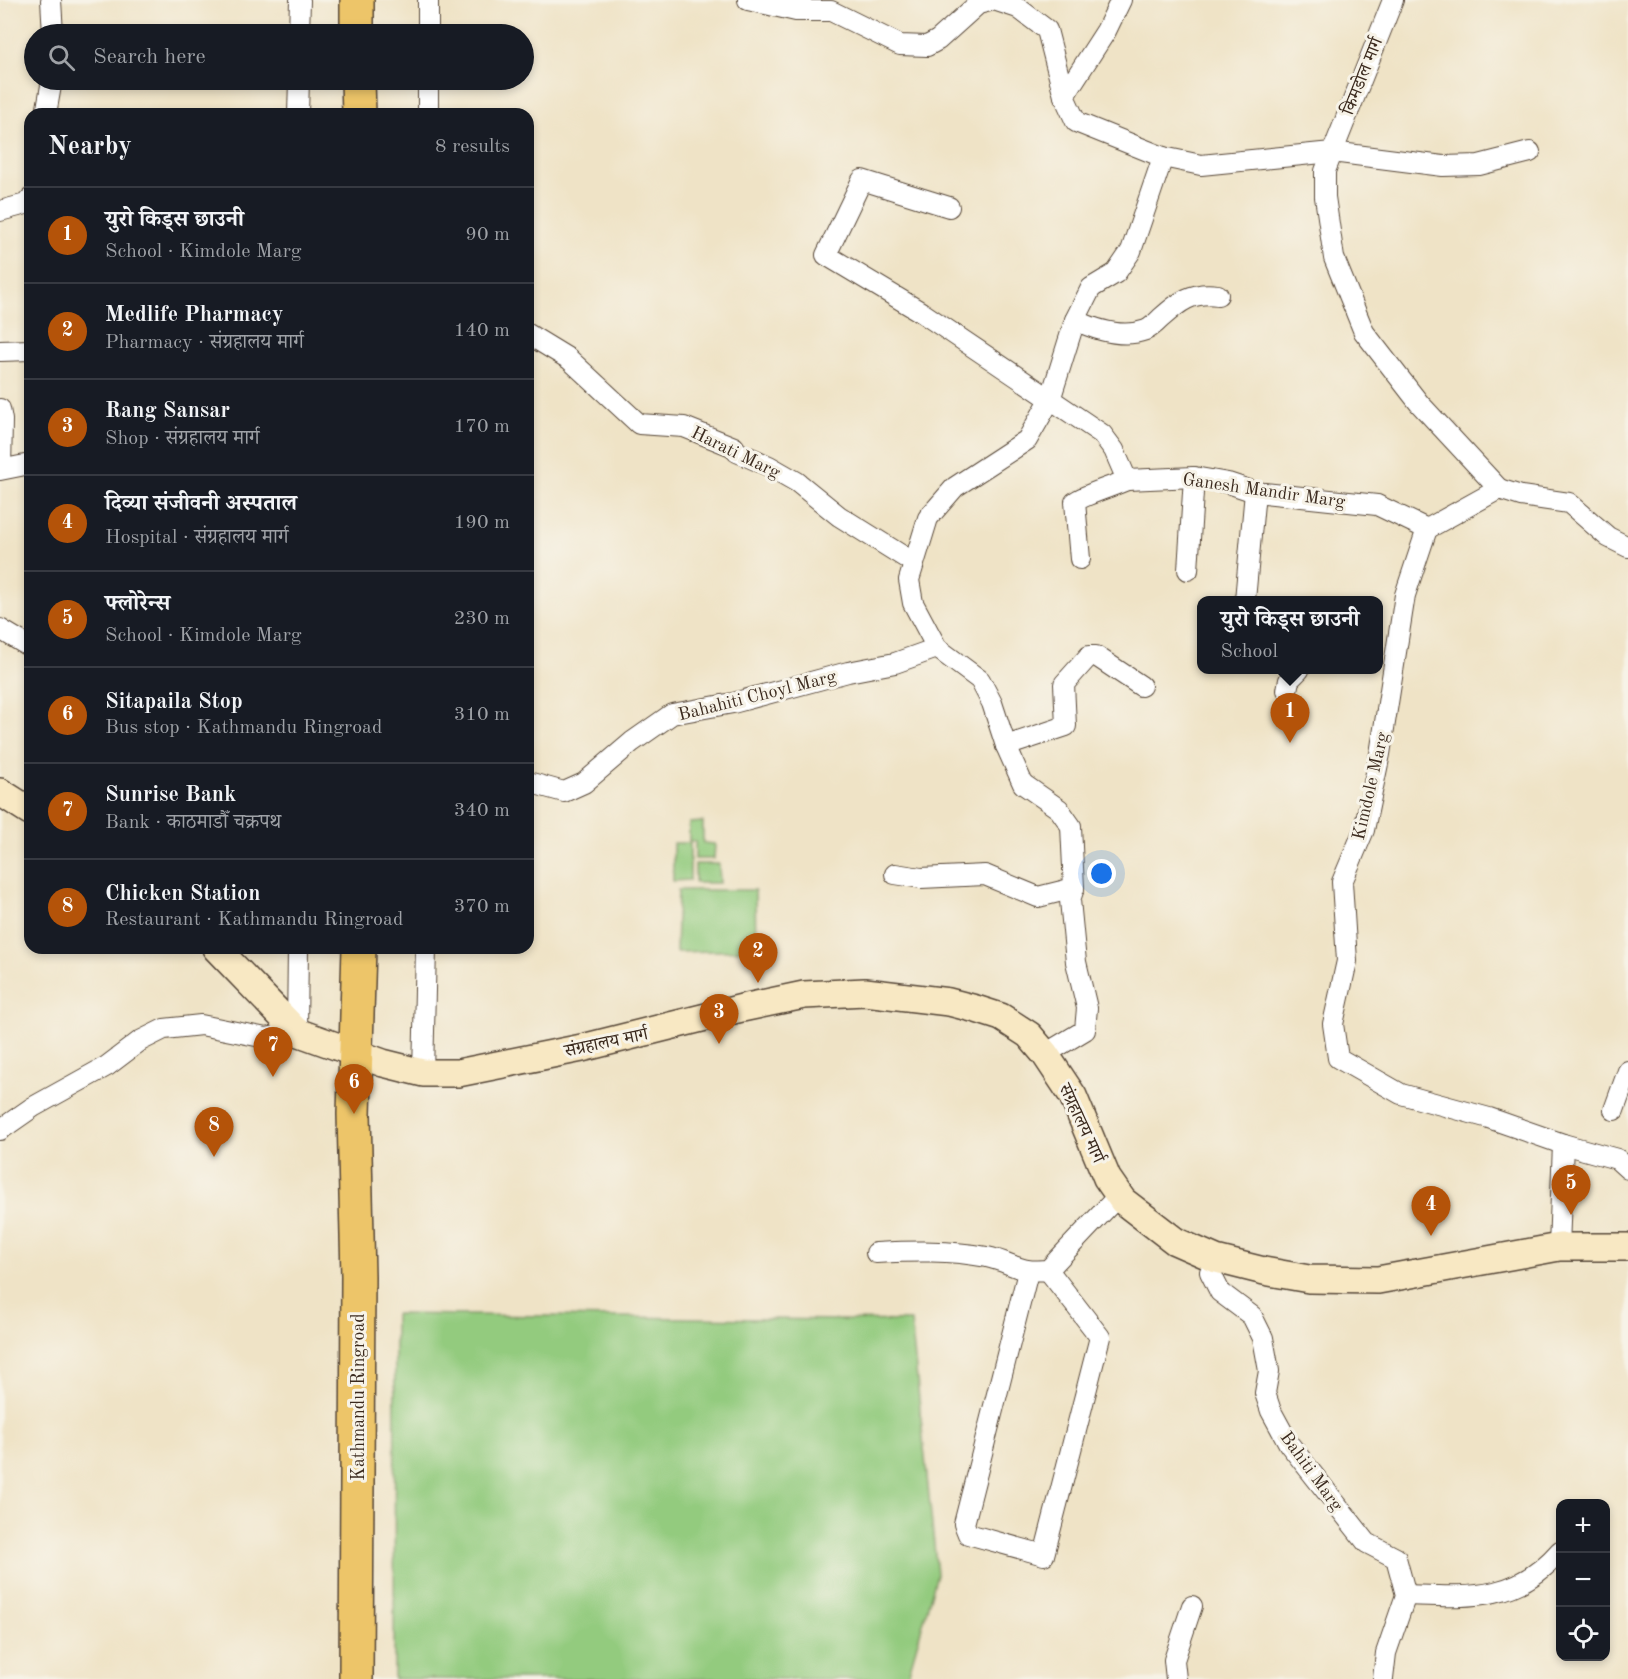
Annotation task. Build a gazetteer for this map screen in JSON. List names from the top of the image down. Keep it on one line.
{"streets":{"highway":["Kathmandu Ringroad"],"main road":["संग्रहालय मार्ग"],"street":["किमडोल मार्ग","Harati Marg","Ganesh Mandir Marg","Bahahiti Choyl Marg","Kimdole Marg","Bahiti Marg"]},"crossings":[["Ganesh Mandir Marg","Kimdole Marg"],["संग्रहालय मार्ग","Kathmandu Ringroad"],["संग्रहालय मार्ग","Bahiti Marg"]],"page":{"search":"Search here","heading":["Nearby","8 results"],"list":[{"mark":"1","name":"युरो किड्स छाउनी","note":"School · Kimdole Marg","value":"90 m"},{"mark":"2","name":"Medlife Pharmacy","note":"Pharmacy · संग्रहालय मार्ग","value":"140 m"},{"mark":"3","name":"Rang Sansar","note":"Shop · संग्रहालय मार्ग","value":"170 m"},{"mark":"4","name":"दिव्या संजीवनी अस्पताल","note":"Hospital · संग्रहालय मार्ग","value":"190 m"},{"mark":"5","name":"फ्लोरेन्स","note":"School · Kimdole Marg","value":"230 m"},{"mark":"6","name":"Sitapaila Stop","note":"Bus stop · Kathmandu Ringroad","value":"310 m"},{"mark":"7","name":"Sunrise Bank","note":"Bank · काठमाडाैँ चक्रपथ","value":"340 m"},{"mark":"8","name":"Chicken Station","note":"Restaurant · Kathmandu Ringroad","value":"370 m"}],"popup":["युरो किड्स छाउनी","School"],"pins":["1","2","3","7","6","8","5","4"],"map_buttons":["+","−"]}}
